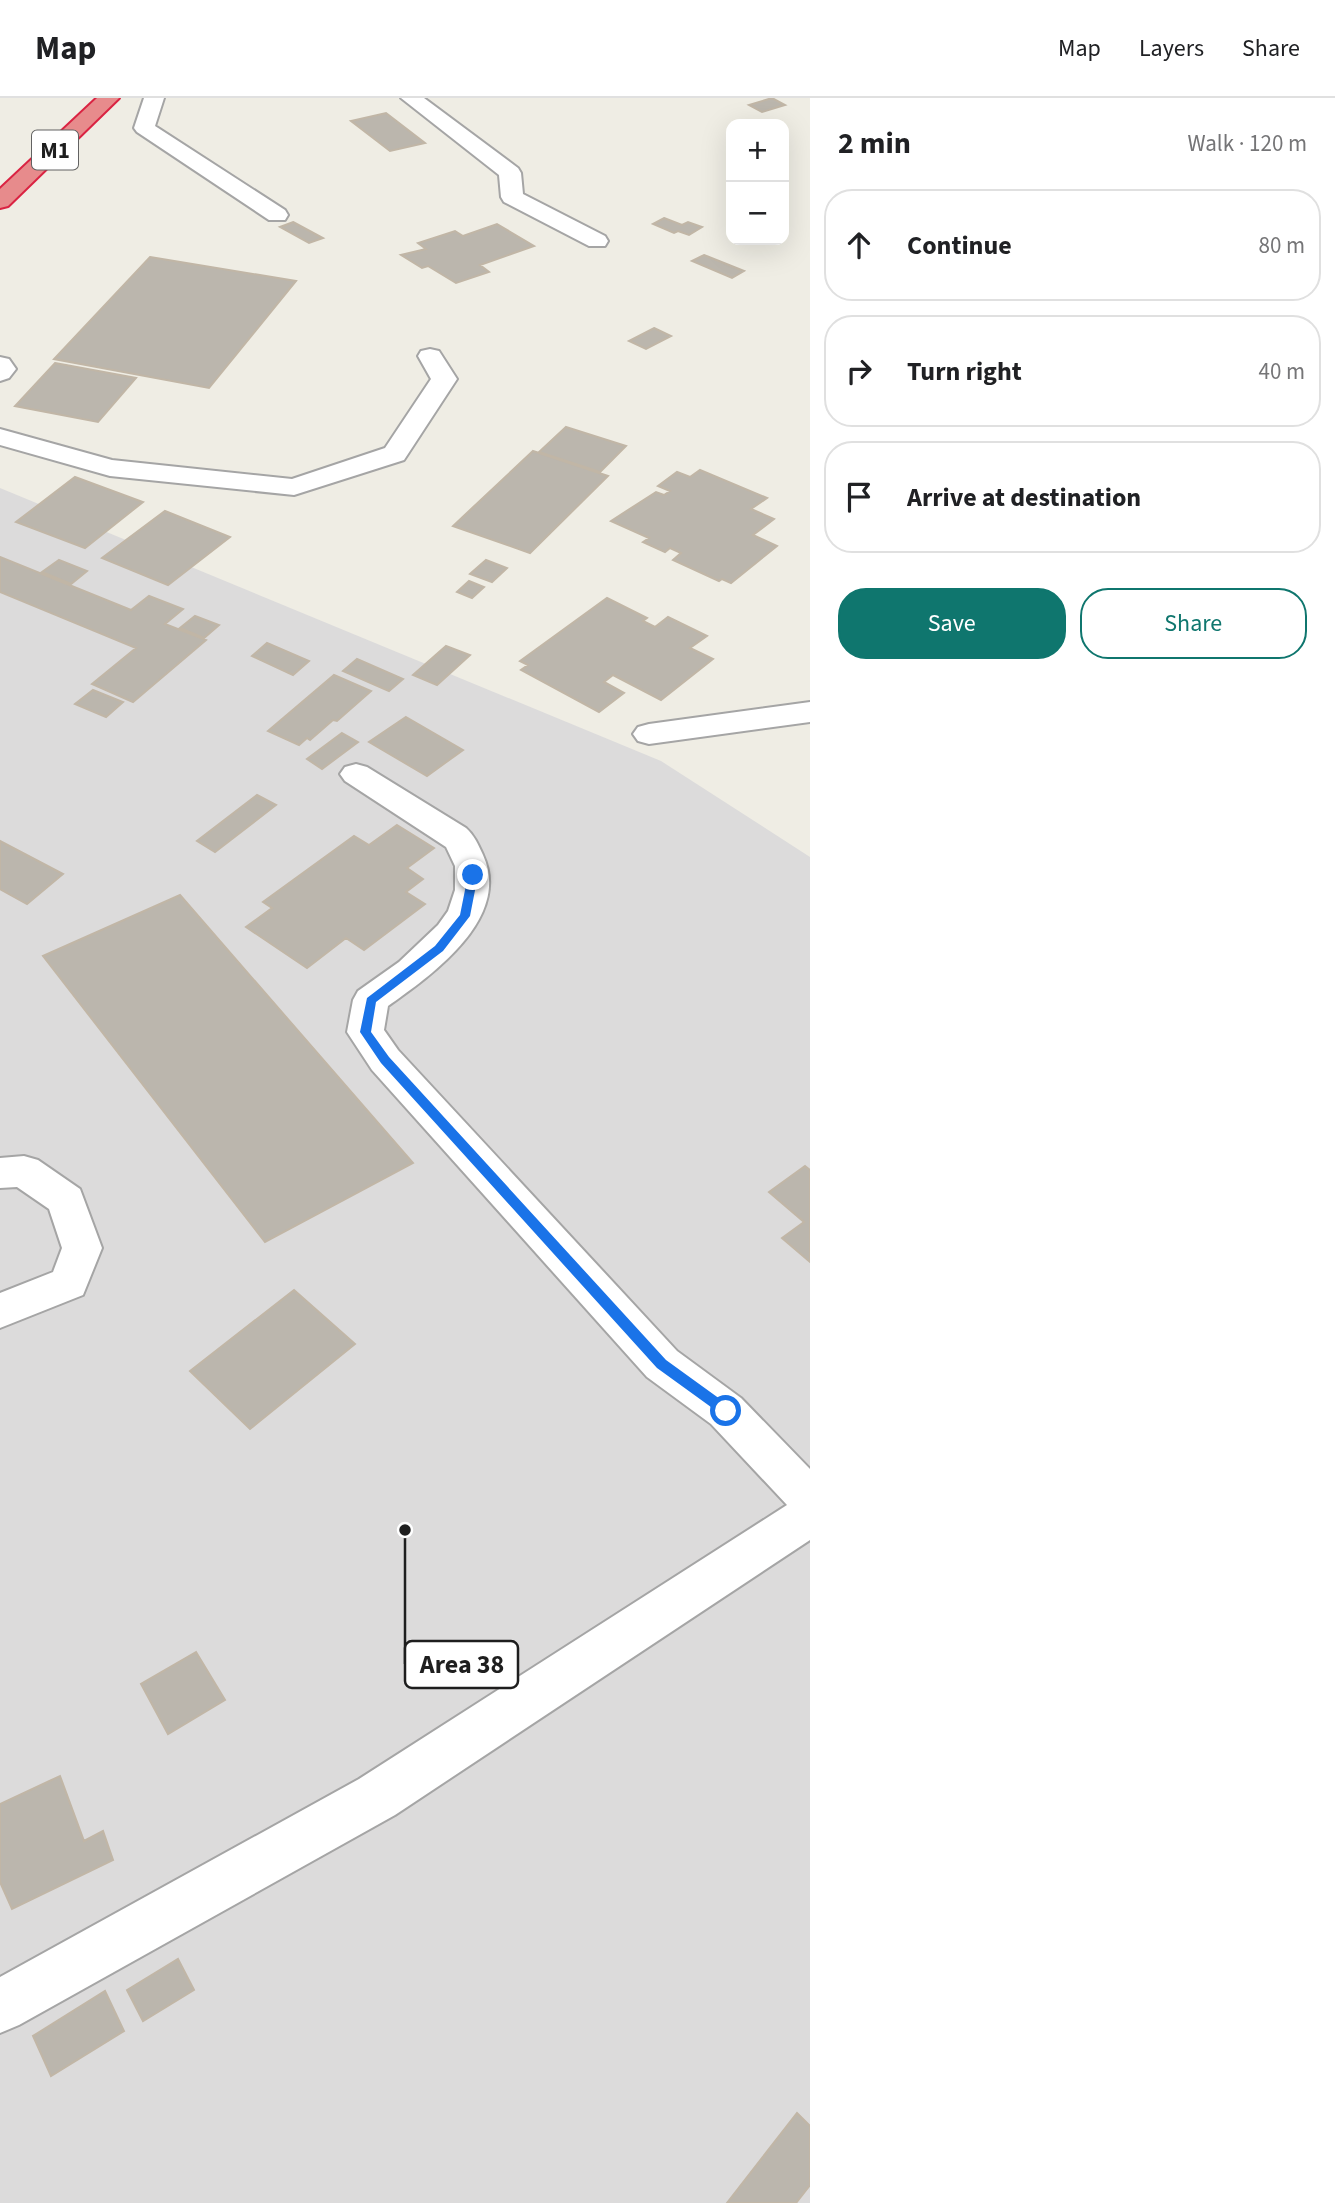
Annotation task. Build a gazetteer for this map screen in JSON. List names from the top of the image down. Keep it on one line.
{"streets":{"highway":["M1"]},"places":["Area 38"],"page":{"header":"Map","nav":["Map","Layers","Share"],"heading":["2 min","Walk · 120 m"],"map_buttons":["+","−"],"list":[["Continue","80 m"],["Turn right","40 m"],"Arrive at destination"],"buttons":["Save","Share"]}}
